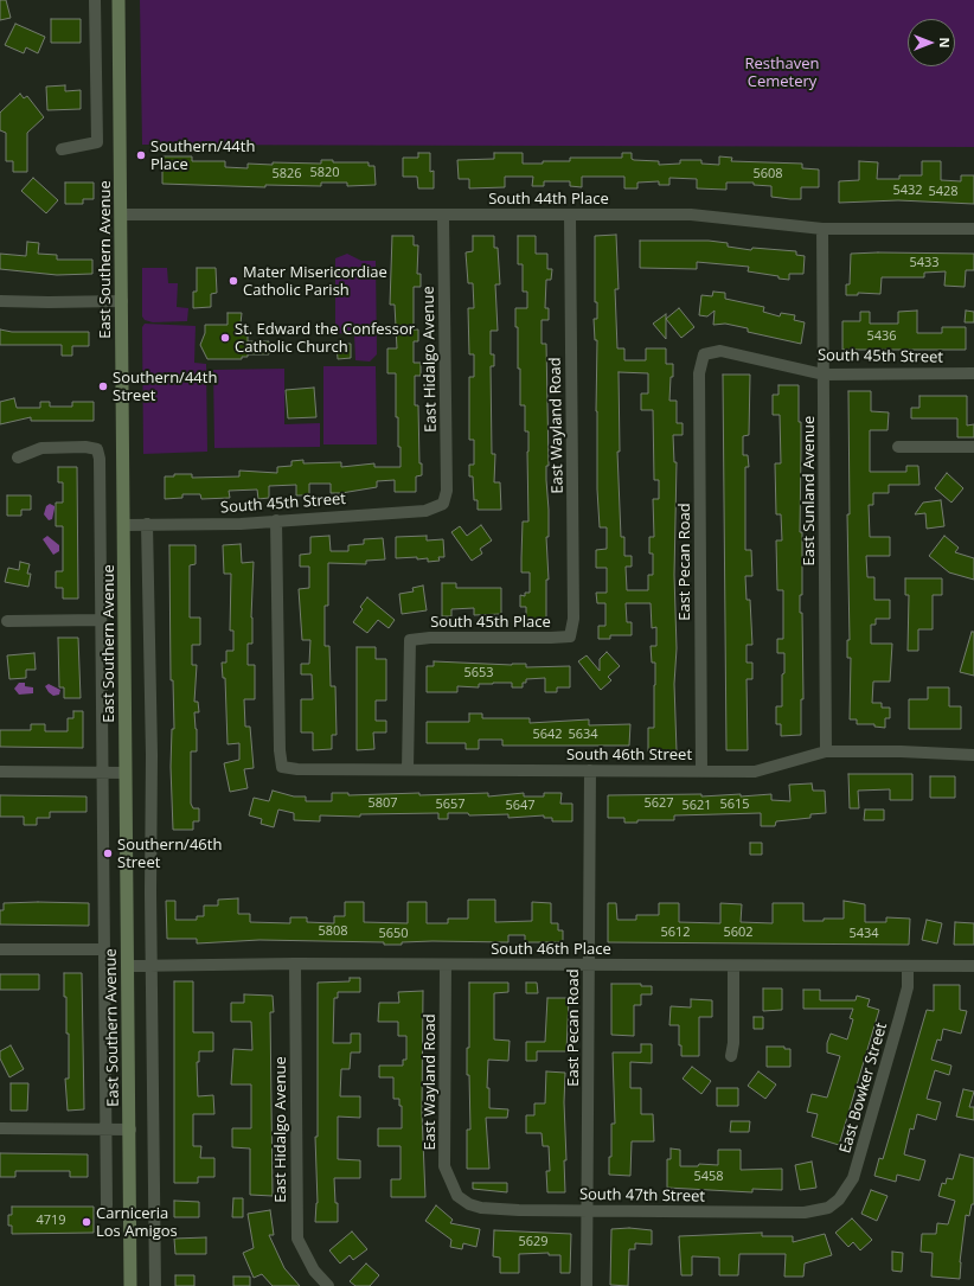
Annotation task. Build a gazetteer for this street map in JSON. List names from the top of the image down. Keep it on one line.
{"streets":{"main road":["East Southern Avenue"],"street":["South 44th Place","South 45th Street","East Hidalgo Avenue","East Wayland Road","East Sunland Avenue","East Pecan Road","South 45th Place","South 46th Street","South 46th Place","East Bowker Street","South 47th Street"]},"crossings":[["South 44th Place","East Southern Avenue"],["South 44th Place","East Hidalgo Avenue"],["South 44th Place","East Wayland Road"],["South 44th Place","East Sunland Avenue"],["East Southern Avenue","South 45th Street"],["East Southern Avenue","South 46th Place"],["South 45th Street","East Hidalgo Avenue"],["South 45th Street","East Sunland Avenue"],["South 45th Street","East Pecan Road"],["South 45th Street","South 46th Street"],["East Hidalgo Avenue","South 46th Place"],["East Wayland Road","South 45th Place"],["East Wayland Road","South 46th Place"],["East Wayland Road","South 47th Street"],["East Sunland Avenue","South 46th Street"],["East Pecan Road","South 46th Street"],["East Pecan Road","South 46th Place"],["East Pecan Road","South 47th Street"],["South 45th Place","South 46th Street"],["South 46th Place","East Bowker Street"],["East Bowker Street","South 47th Street"]],"parks":["Resthaven Cemetery"],"places":["Southern/44th Place","Mater Misericordiae Catholic Parish","St. Edward the Confessor Catholic Church","Southern/44th Street","Southern/46th Street","Carniceria Los Amigos"],"house_numbers":["5820","5826","5608","5432","5428","5433","5436","5653","5642","5634","5807","5627","5657","5615","5647","5621","5808","5612","5602","5650","5434","5458","4719","5629"],"north":"right"}
